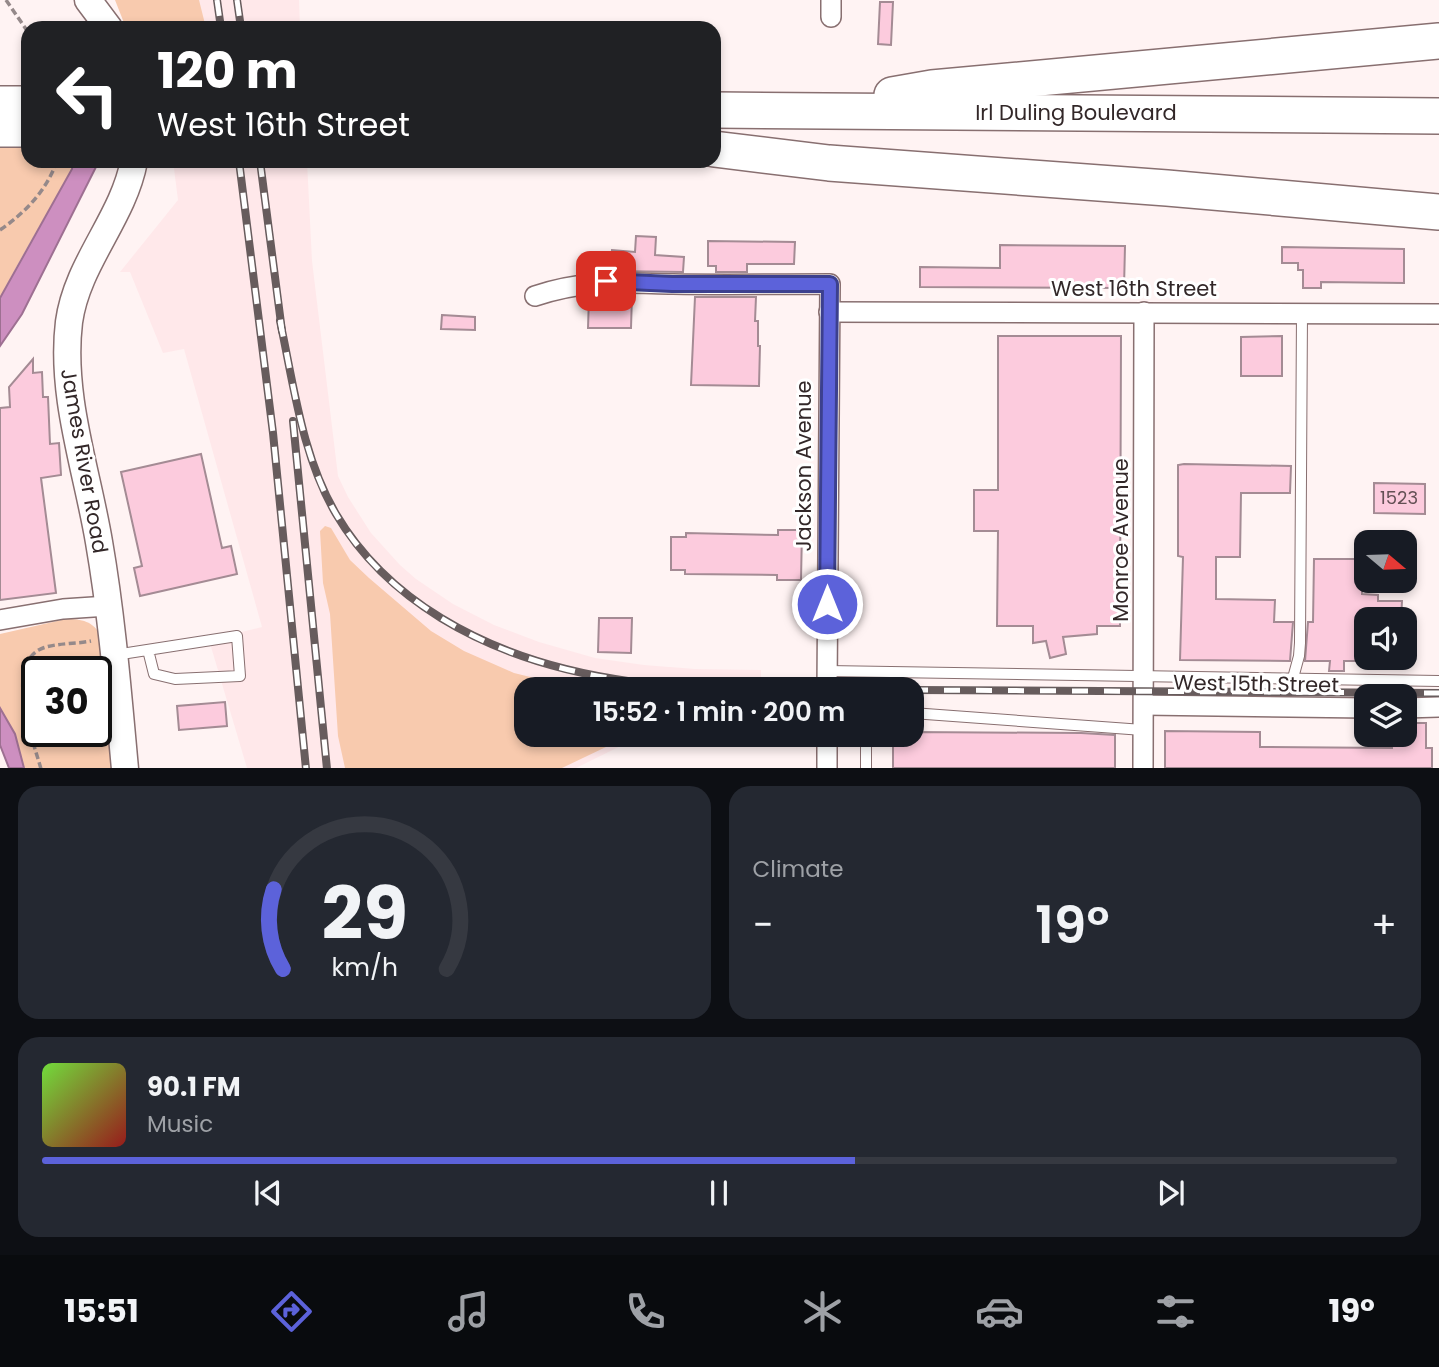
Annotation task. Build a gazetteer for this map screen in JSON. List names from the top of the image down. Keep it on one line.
{"streets":{"highway":["Irl Duling Boulevard"],"street":["West 16th Street","James River Road","Jackson Avenue","Monroe Avenue","West 15th Street"]},"crossings":[["West 16th Street","Jackson Avenue"],["West 16th Street","Monroe Avenue"],["Monroe Avenue","West 15th Street"]],"house_numbers":["1523"],"north":"right","page":{"turn":["120 m","West 16th Street"],"limit":"30","trip":"15:52 · 1 min · 200 m","tile":"Climate","heat":["−","19°","+"],"song":["90.1 FM","Music"],"tabs":["15:51","19°"],"gauge":["29","km/h"]}}
